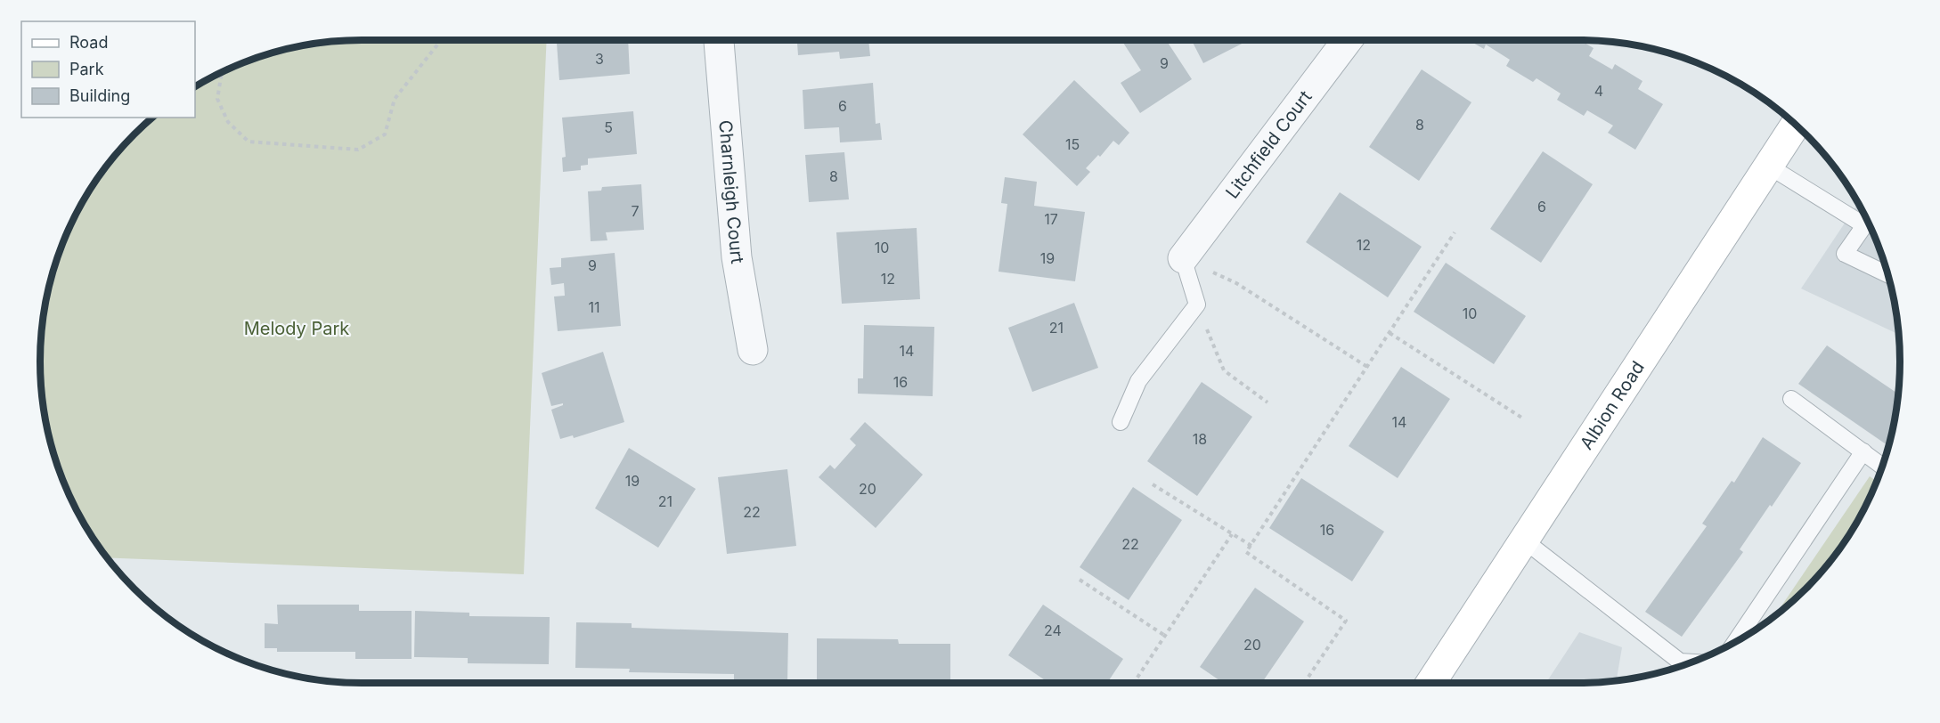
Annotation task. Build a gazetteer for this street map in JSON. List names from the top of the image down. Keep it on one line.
{"streets":{"main road":["Albion Road"],"street":["Litchfield Court","Charnleigh Court"]},"parks":["Melody Park"],"house_numbers":["3","9","4","6","8","5","15","8","6","7","17","12","10","19","9","12","11","10","21","14","16","14","18","19","20","21","22","16","22","24","20"],"legend":["Road","Park","Building"]}
